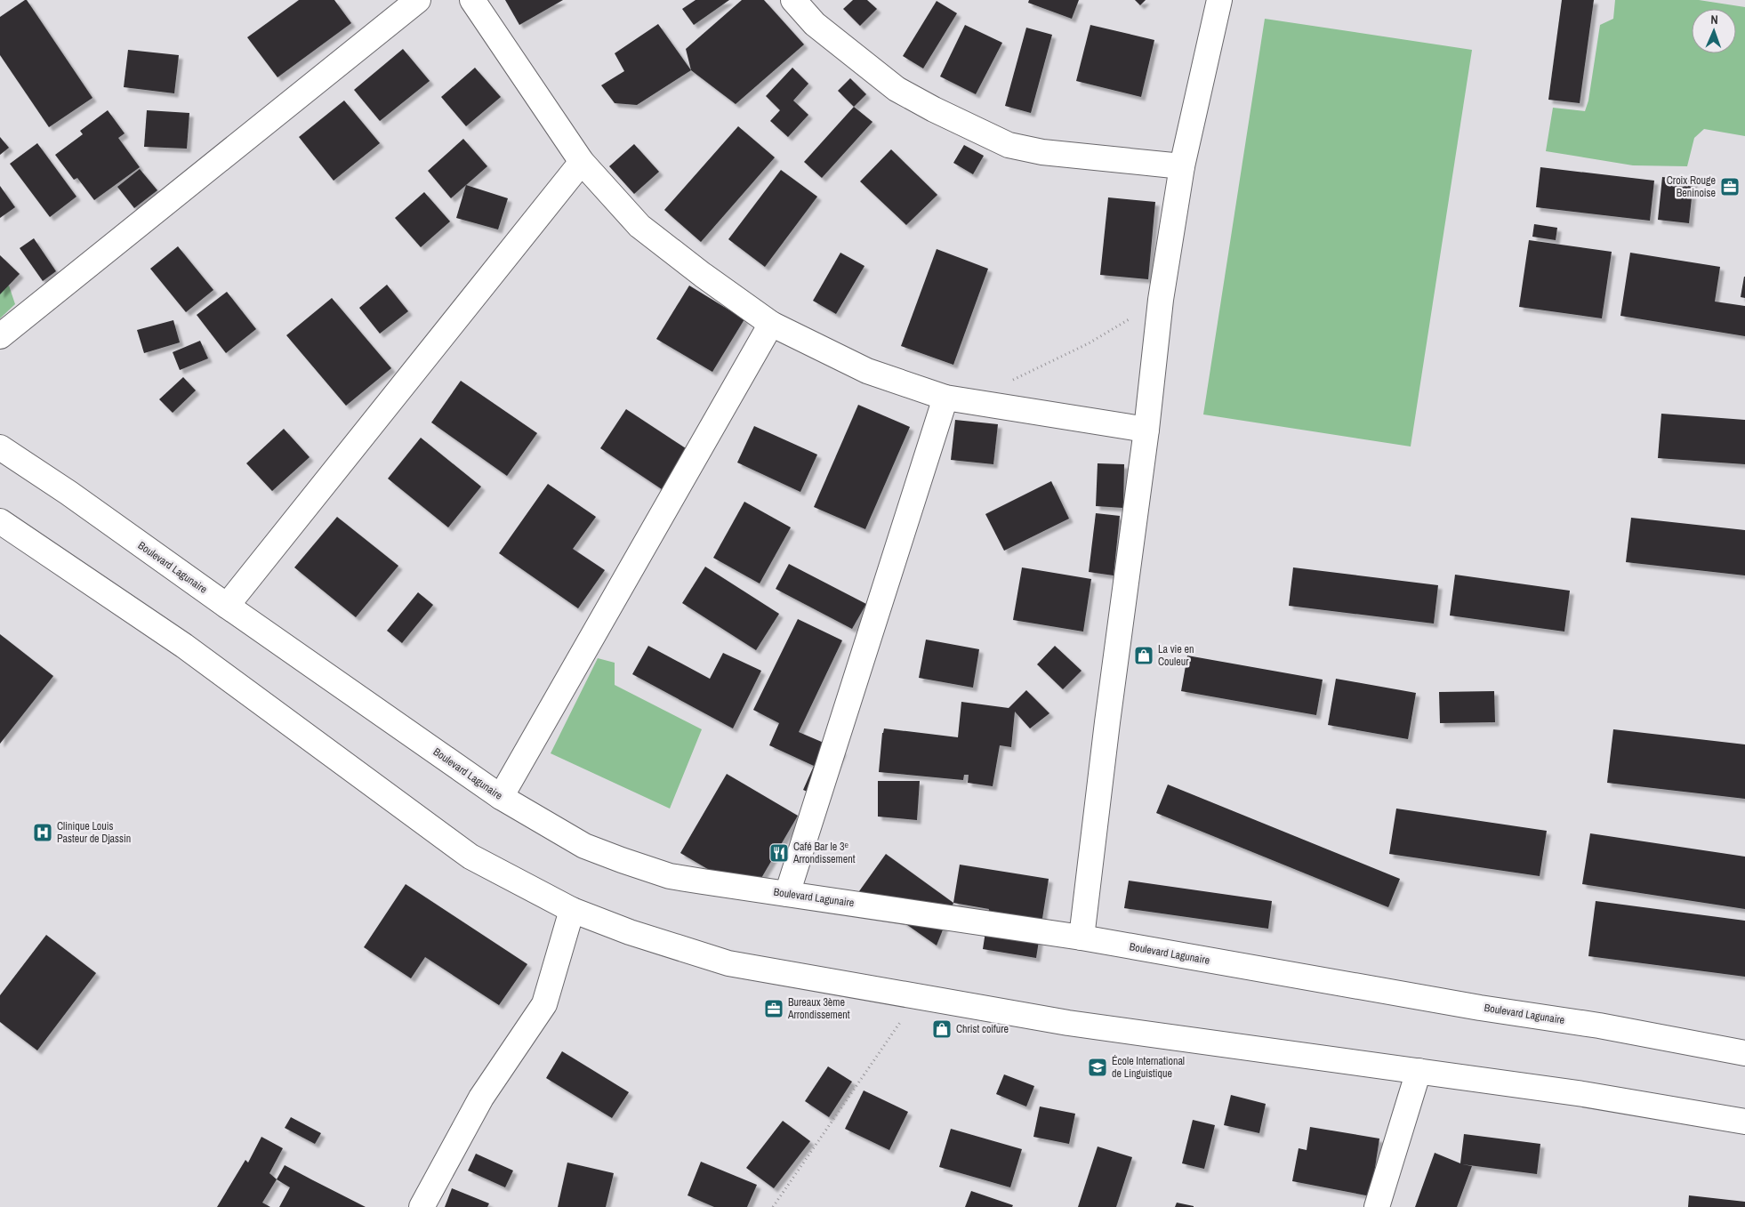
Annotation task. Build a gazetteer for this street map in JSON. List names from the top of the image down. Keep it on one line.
{"streets":{"street":["Boulevard Lagunaire"]},"places":{"office":["Croix Rouge Beninoise","Bureaux 3ème Arrondissement"],"shop":["La vie en Couleur","Christ coifure"],"hospital":["Clinique Louis Pasteur de Djassin"],"restaurant":["Café Bar le 3ᵉ Arrondissement"],"school or university":["École International de Linguistique"]},"north":"top"}
